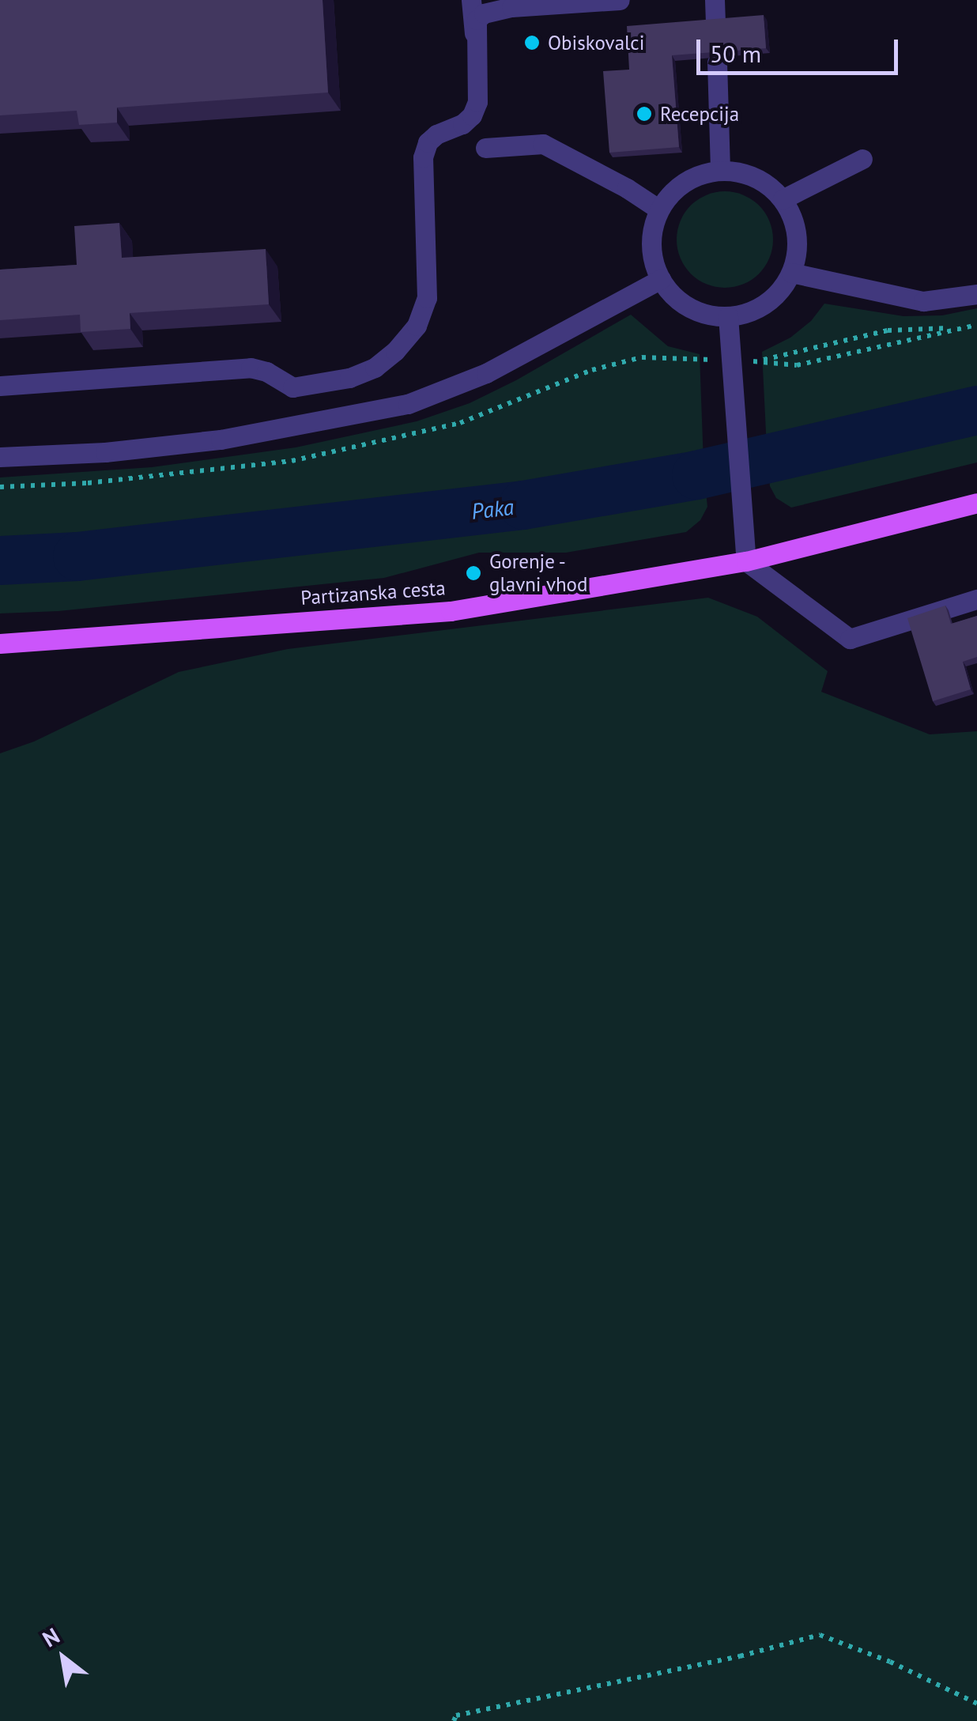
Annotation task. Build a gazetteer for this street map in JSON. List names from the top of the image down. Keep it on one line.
{"streets":{"main road":["Partizanska cesta"]},"water":["Paka"],"places":["Obiskovalci","Recepcija","Gorenje - glavni vhod"],"scale_bar":"50 m","north":"top left"}
